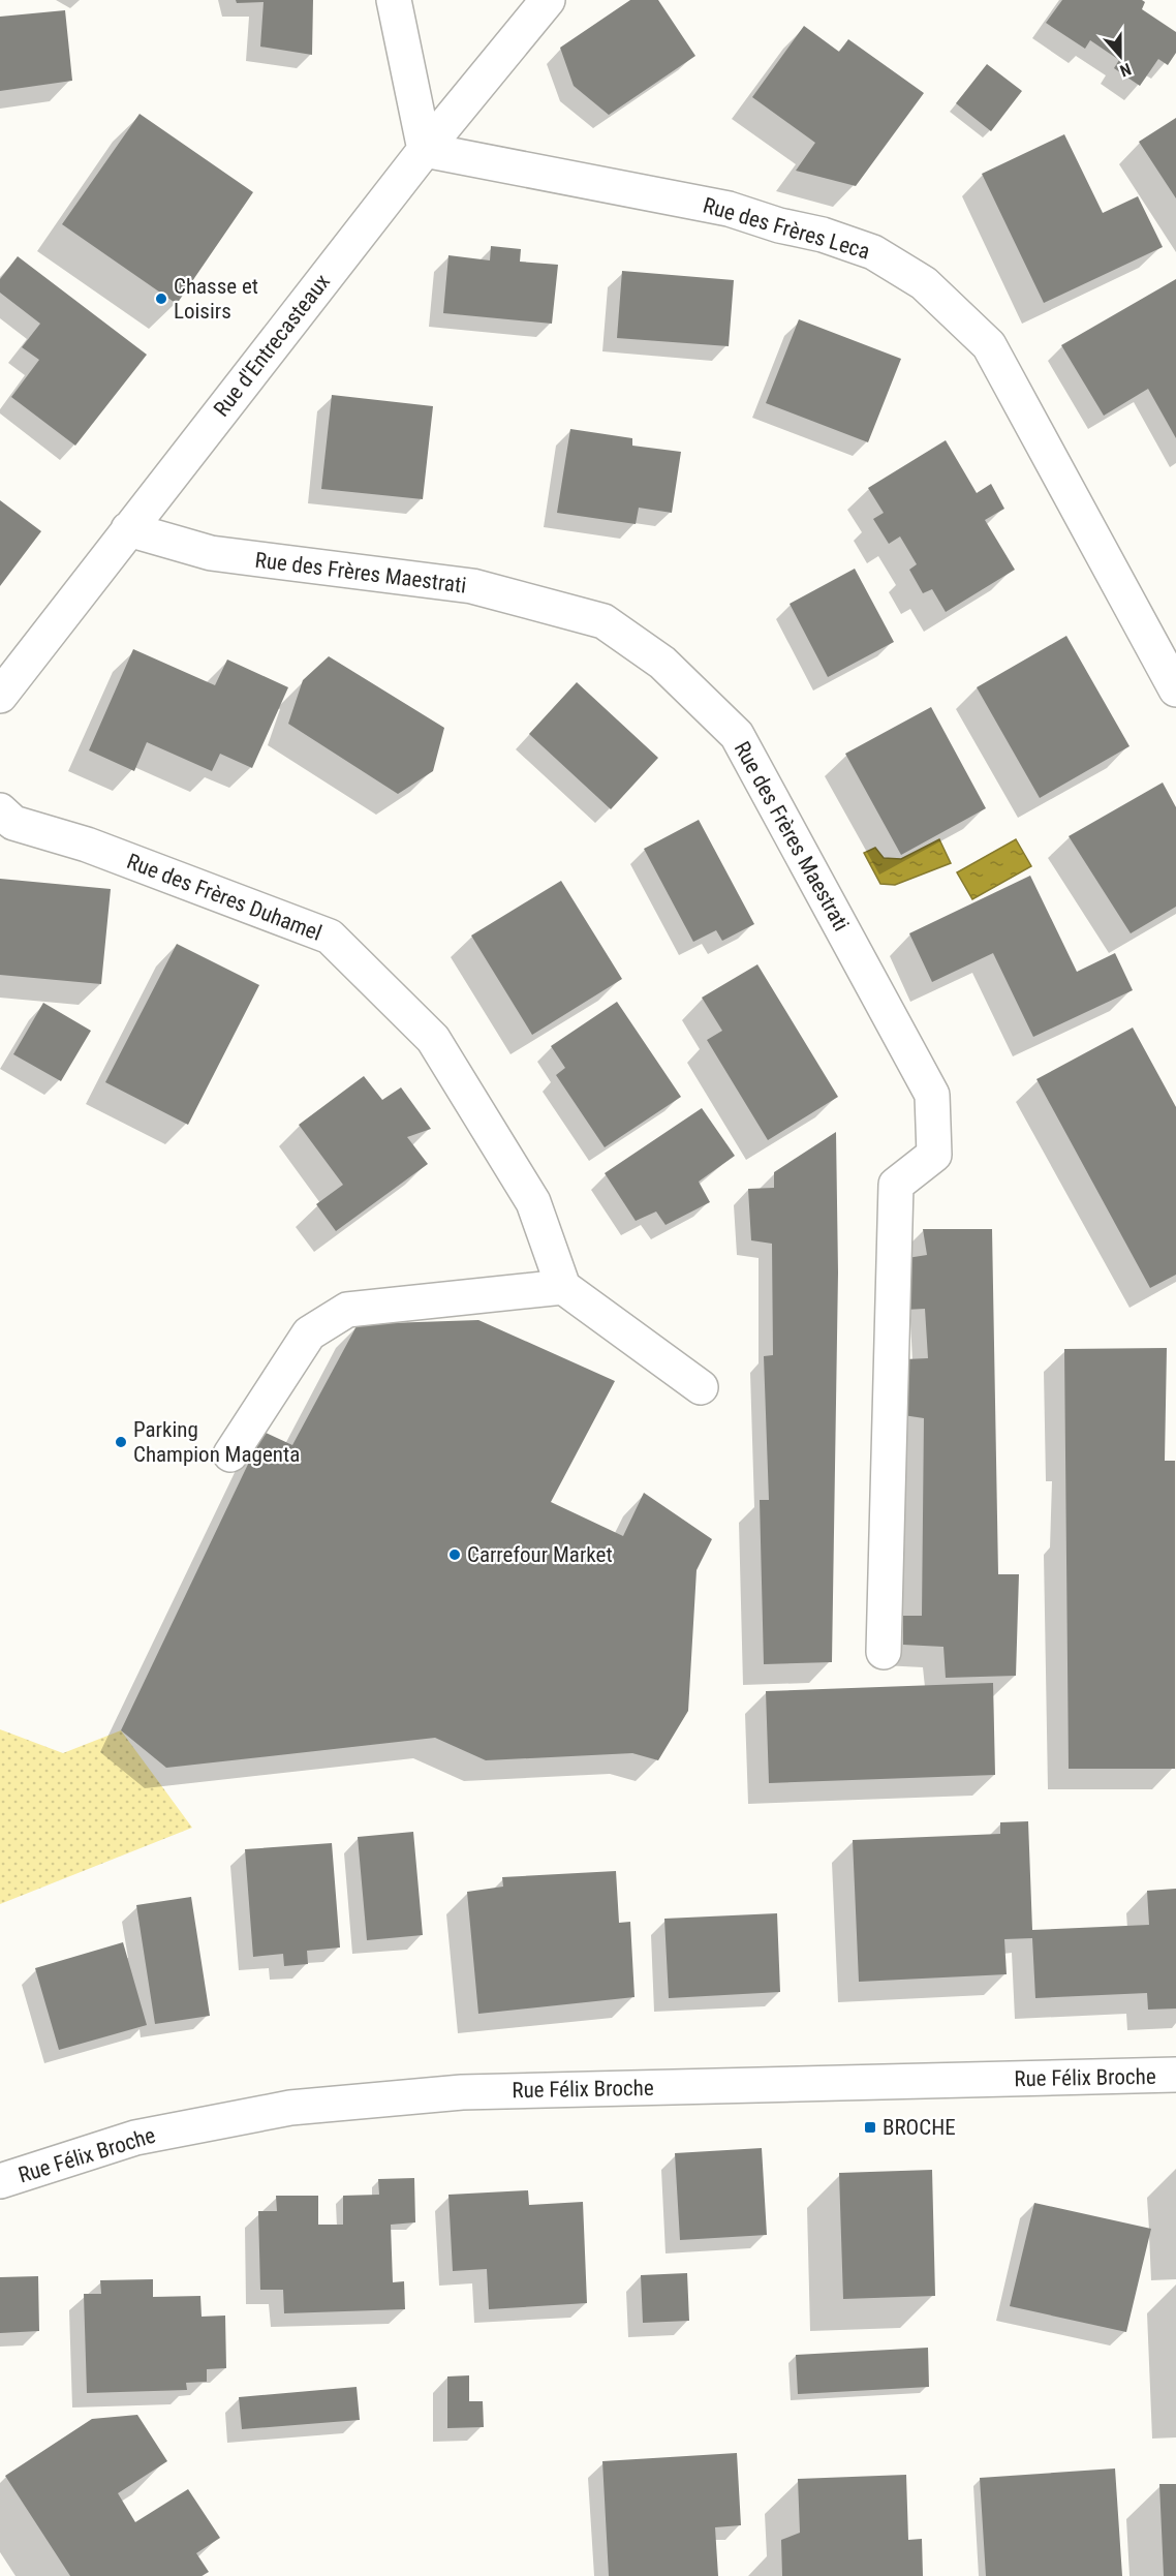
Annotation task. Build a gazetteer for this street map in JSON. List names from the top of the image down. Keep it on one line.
{"streets":{"street":["Rue des Frères Leca","Rue d'Entrecasteaux","Rue des Frères Maestrati","Rue des Frères Duhamel","Rue Félix Broche"]},"crossings":[["Rue des Frères Leca","Rue d'Entrecasteaux"],["Rue d'Entrecasteaux","Rue des Frères Maestrati"]],"places":{"other":["Chasse et Loisirs","Parking Champion Magenta","Carrefour Market"],"transit":["BROCHE"]},"north":"bottom"}
